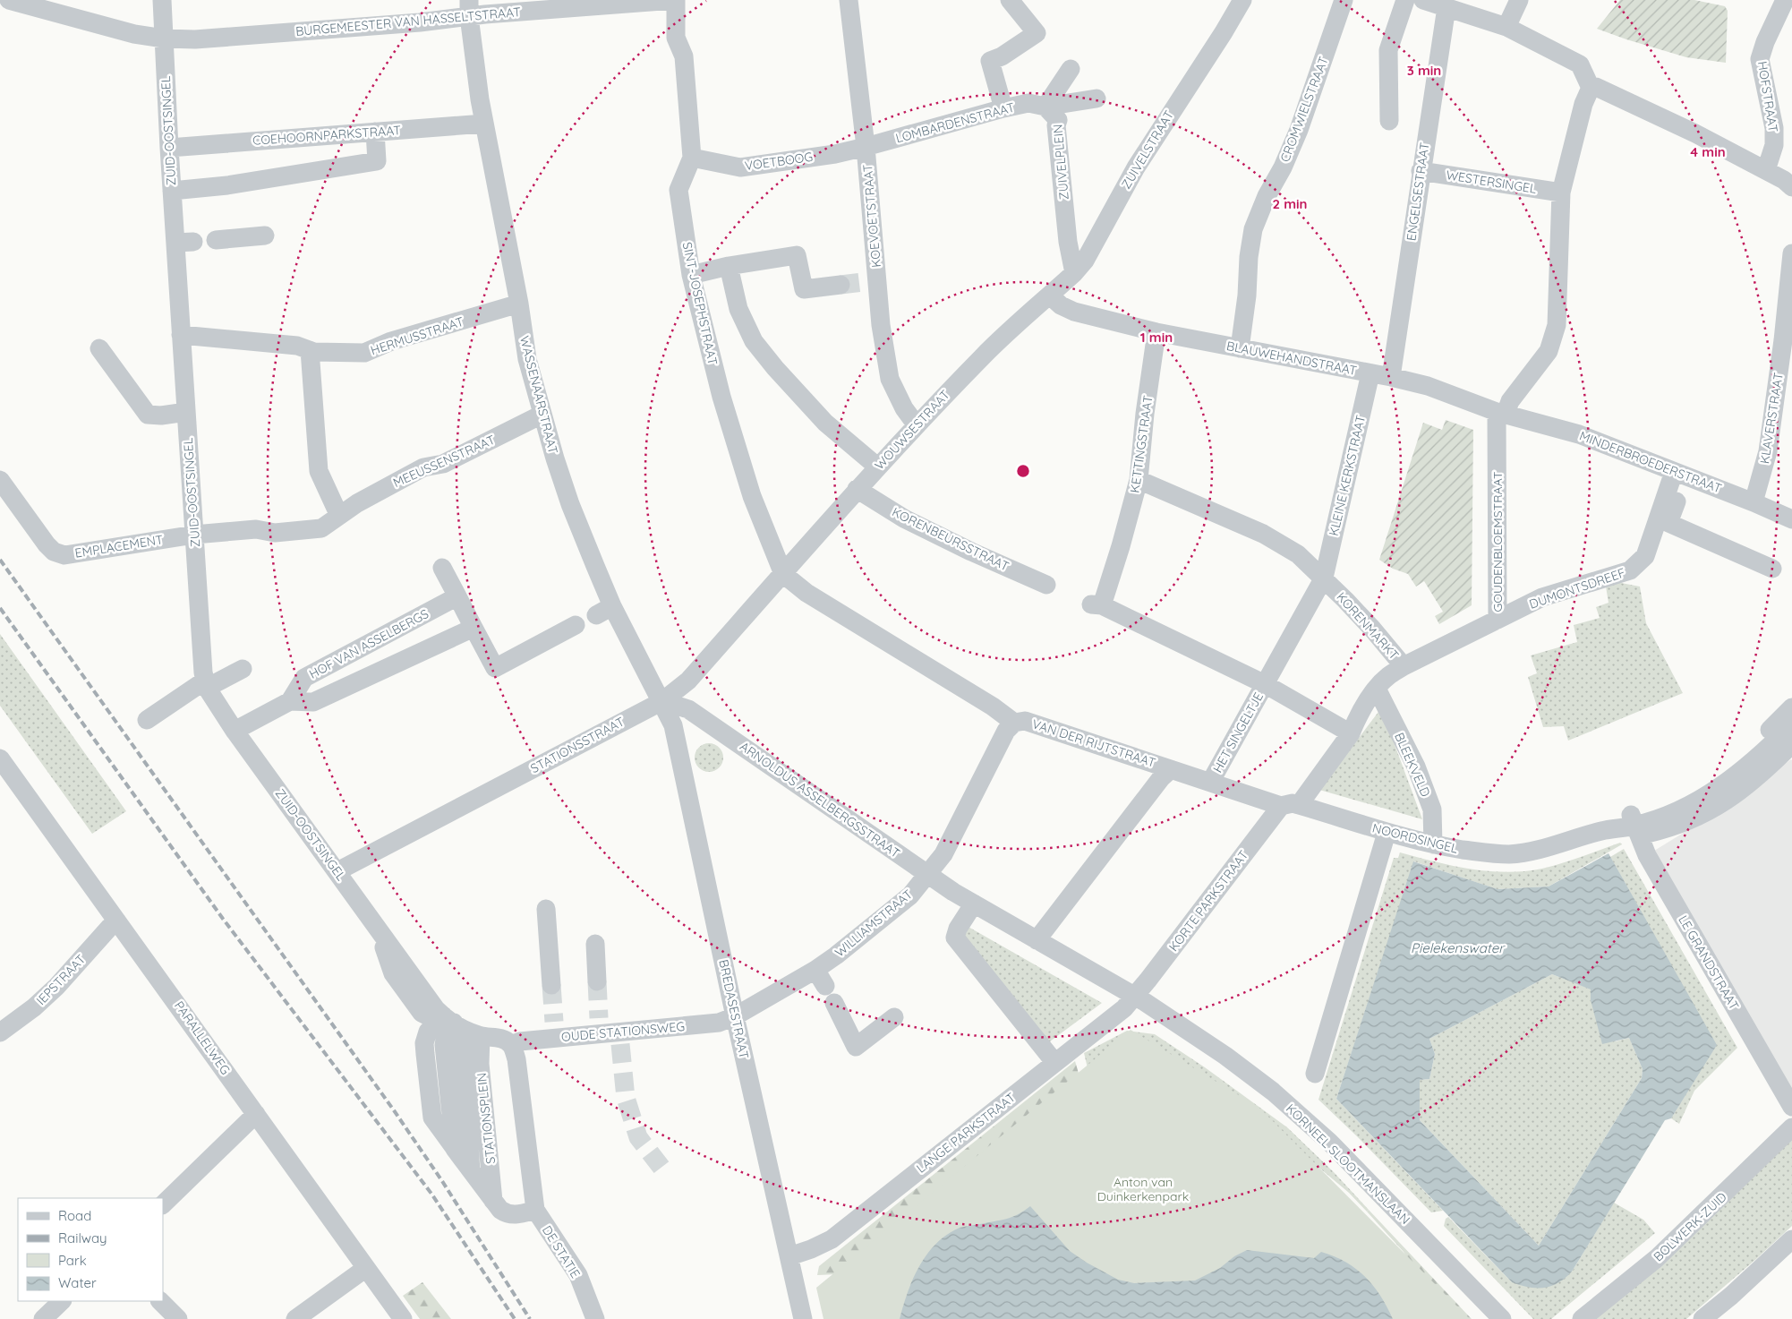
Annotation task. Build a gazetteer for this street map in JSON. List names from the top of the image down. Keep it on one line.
{"streets":{"street":["BURGEMEESTER VAN HASSELTSTRAAT","HOFSTRAAT","CROMWIELSTRAAT","LOMBARDENSTRAAT","ZUID-OOSTSINGEL","COEHOORNPARKSTRAAT","ZUIVELSTRAAT","VOETBOOG","ZUIVELPLEIN","WESTERSINGEL","ENGELSESTRAAT","KOEVOETSTRAAT","SINT-JOSEPHSTRAAT","HERMUSSTRAAT","BLAUWEHANDSTRAAT","WASSENAARSTRAAT","KLAVERSTRAAT","WOUWSESTRAAT","KETTINGSTRAAT","MEEUSSENSTRAAT","MINDERBROEDERSTRAAT","KLEINE KERKSTRAAT","KORENBEURSSTRAAT","GOUDENBLOEMSTRAAT","EMPLACEMENT","DUMONTSDREEF","KORENMARKT","HOF VAN ASSELBERGS","HET SINGELTJE","VAN DER RIJTSTRAAT","STATIONSSTRAAT","BLEEKVELD","ARNOLDUS ASSELBERGSSTRAAT","NOORDSINGEL","KORTE PARKSTRAAT","WILLIAMSTRAAT","LE GRANDSTRAAT","IEPSTRAAT","BREDASESTRAAT","OUDE STATIONSWEG","PARALLELWEG","STATIONSPLEIN","LANGE PARKSTRAAT","KORNEEL SLOOTMANSLAAN","BOLWERK-ZUID","DE STATIE"]},"crossings":[["BURGEMEESTER VAN HASSELTSTRAAT","ZUID-OOSTSINGEL"],["BURGEMEESTER VAN HASSELTSTRAAT","SINT-JOSEPHSTRAAT"],["BURGEMEESTER VAN HASSELTSTRAAT","WASSENAARSTRAAT"],["CROMWIELSTRAAT","BLAUWEHANDSTRAAT"],["LOMBARDENSTRAAT","VOETBOOG"],["LOMBARDENSTRAAT","ZUIVELPLEIN"],["LOMBARDENSTRAAT","KOEVOETSTRAAT"],["ZUID-OOSTSINGEL","COEHOORNPARKSTRAAT"],["ZUID-OOSTSINGEL","HERMUSSTRAAT"],["ZUID-OOSTSINGEL","MEEUSSENSTRAAT"],["ZUID-OOSTSINGEL","EMPLACEMENT"],["ZUID-OOSTSINGEL","HOF VAN ASSELBERGS"],["ZUID-OOSTSINGEL","STATIONSSTRAAT"],["ZUID-OOSTSINGEL","STATIONSPLEIN"],["COEHOORNPARKSTRAAT","WASSENAARSTRAAT"],["ZUIVELSTRAAT","ZUIVELPLEIN"],["ZUIVELSTRAAT","BLAUWEHANDSTRAAT"],["ZUIVELSTRAAT","WOUWSESTRAAT"],["VOETBOOG","KOEVOETSTRAAT"],["VOETBOOG","SINT-JOSEPHSTRAAT"],["WESTERSINGEL","ENGELSESTRAAT"],["ENGELSESTRAAT","BLAUWEHANDSTRAAT"],["KOEVOETSTRAAT","WOUWSESTRAAT"],["SINT-JOSEPHSTRAAT","WOUWSESTRAAT"],["SINT-JOSEPHSTRAAT","VAN DER RIJTSTRAAT"],["SINT-JOSEPHSTRAAT","STATIONSSTRAAT"],["HERMUSSTRAAT","WASSENAARSTRAAT"],["BLAUWEHANDSTRAAT","WOUWSESTRAAT"],["BLAUWEHANDSTRAAT","KETTINGSTRAAT"],["BLAUWEHANDSTRAAT","MINDERBROEDERSTRAAT"],["BLAUWEHANDSTRAAT","KLEINE KERKSTRAAT"],["BLAUWEHANDSTRAAT","GOUDENBLOEMSTRAAT"],["WASSENAARSTRAAT","MEEUSSENSTRAAT"],["WASSENAARSTRAAT","STATIONSSTRAAT"],["WASSENAARSTRAAT","ARNOLDUS ASSELBERGSSTRAAT"],["WASSENAARSTRAAT","BREDASESTRAAT"],["KLAVERSTRAAT","MINDERBROEDERSTRAAT"],["WOUWSESTRAAT","KORENBEURSSTRAAT"],["WOUWSESTRAAT","VAN DER RIJTSTRAAT"],["WOUWSESTRAAT","STATIONSSTRAAT"],["KETTINGSTRAAT","KORENMARKT"],["KETTINGSTRAAT","HET SINGELTJE"],["MEEUSSENSTRAAT","EMPLACEMENT"],["MINDERBROEDERSTRAAT","GOUDENBLOEMSTRAAT"],["MINDERBROEDERSTRAAT","DUMONTSDREEF"],["KLEINE KERKSTRAAT","KORENMARKT"],["GOUDENBLOEMSTRAAT","DUMONTSDREEF"],["GOUDENBLOEMSTRAAT","KORENMARKT"],["KORENMARKT","BLEEKVELD"],["HET SINGELTJE","VAN DER RIJTSTRAAT"],["VAN DER RIJTSTRAAT","STATIONSSTRAAT"],["VAN DER RIJTSTRAAT","NOORDSINGEL"],["VAN DER RIJTSTRAAT","KORTE PARKSTRAAT"],["VAN DER RIJTSTRAAT","WILLIAMSTRAAT"],["STATIONSSTRAAT","ARNOLDUS ASSELBERGSSTRAAT"],["STATIONSSTRAAT","BREDASESTRAAT"],["BLEEKVELD","NOORDSINGEL"],["ARNOLDUS ASSELBERGSSTRAAT","KORTE PARKSTRAAT"],["ARNOLDUS ASSELBERGSSTRAAT","WILLIAMSTRAAT"],["ARNOLDUS ASSELBERGSSTRAAT","BREDASESTRAAT"],["ARNOLDUS ASSELBERGSSTRAAT","LANGE PARKSTRAAT"],["ARNOLDUS ASSELBERGSSTRAAT","KORNEEL SLOOTMANSLAAN"],["NOORDSINGEL","KORTE PARKSTRAAT"],["NOORDSINGEL","LE GRANDSTRAAT"],["KORTE PARKSTRAAT","LANGE PARKSTRAAT"],["KORTE PARKSTRAAT","KORNEEL SLOOTMANSLAAN"],["WILLIAMSTRAAT","BREDASESTRAAT"],["WILLIAMSTRAAT","OUDE STATIONSWEG"],["IEPSTRAAT","PARALLELWEG"],["BREDASESTRAAT","OUDE STATIONSWEG"],["BREDASESTRAAT","LANGE PARKSTRAAT"],["STATIONSPLEIN","DE STATIE"],["LANGE PARKSTRAAT","KORNEEL SLOOTMANSLAAN"]],"water":["Pielekenswater"],"parks":["Anton van Duinkerkenpark"],"legend":["Road","Railway","Park","Water"],"rings":["3 min","4 min","2 min","1 min"]}
